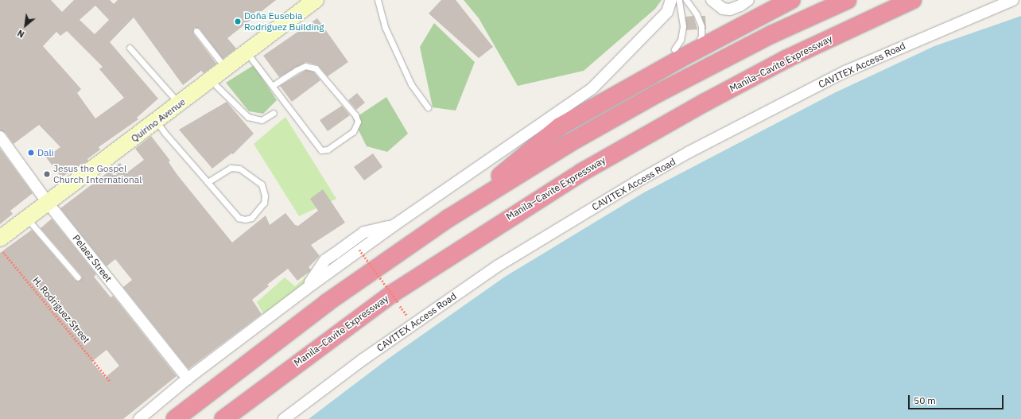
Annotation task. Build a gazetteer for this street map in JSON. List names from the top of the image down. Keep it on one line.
{"streets":{"highway":["Manila–Cavite Expressway"],"main road":["Quirino Avenue"],"street":["CAVITEX Access Road","Pelaez Street"],"path":["H. Rodriguez Street"]},"crossings":[["Quirino Avenue","Pelaez Street"]],"places":["Doña Eusebia Rodriguez Building","Dali","Jesus the Gospel Church International"],"scale_bar":"50 m","north":"bottom left"}
